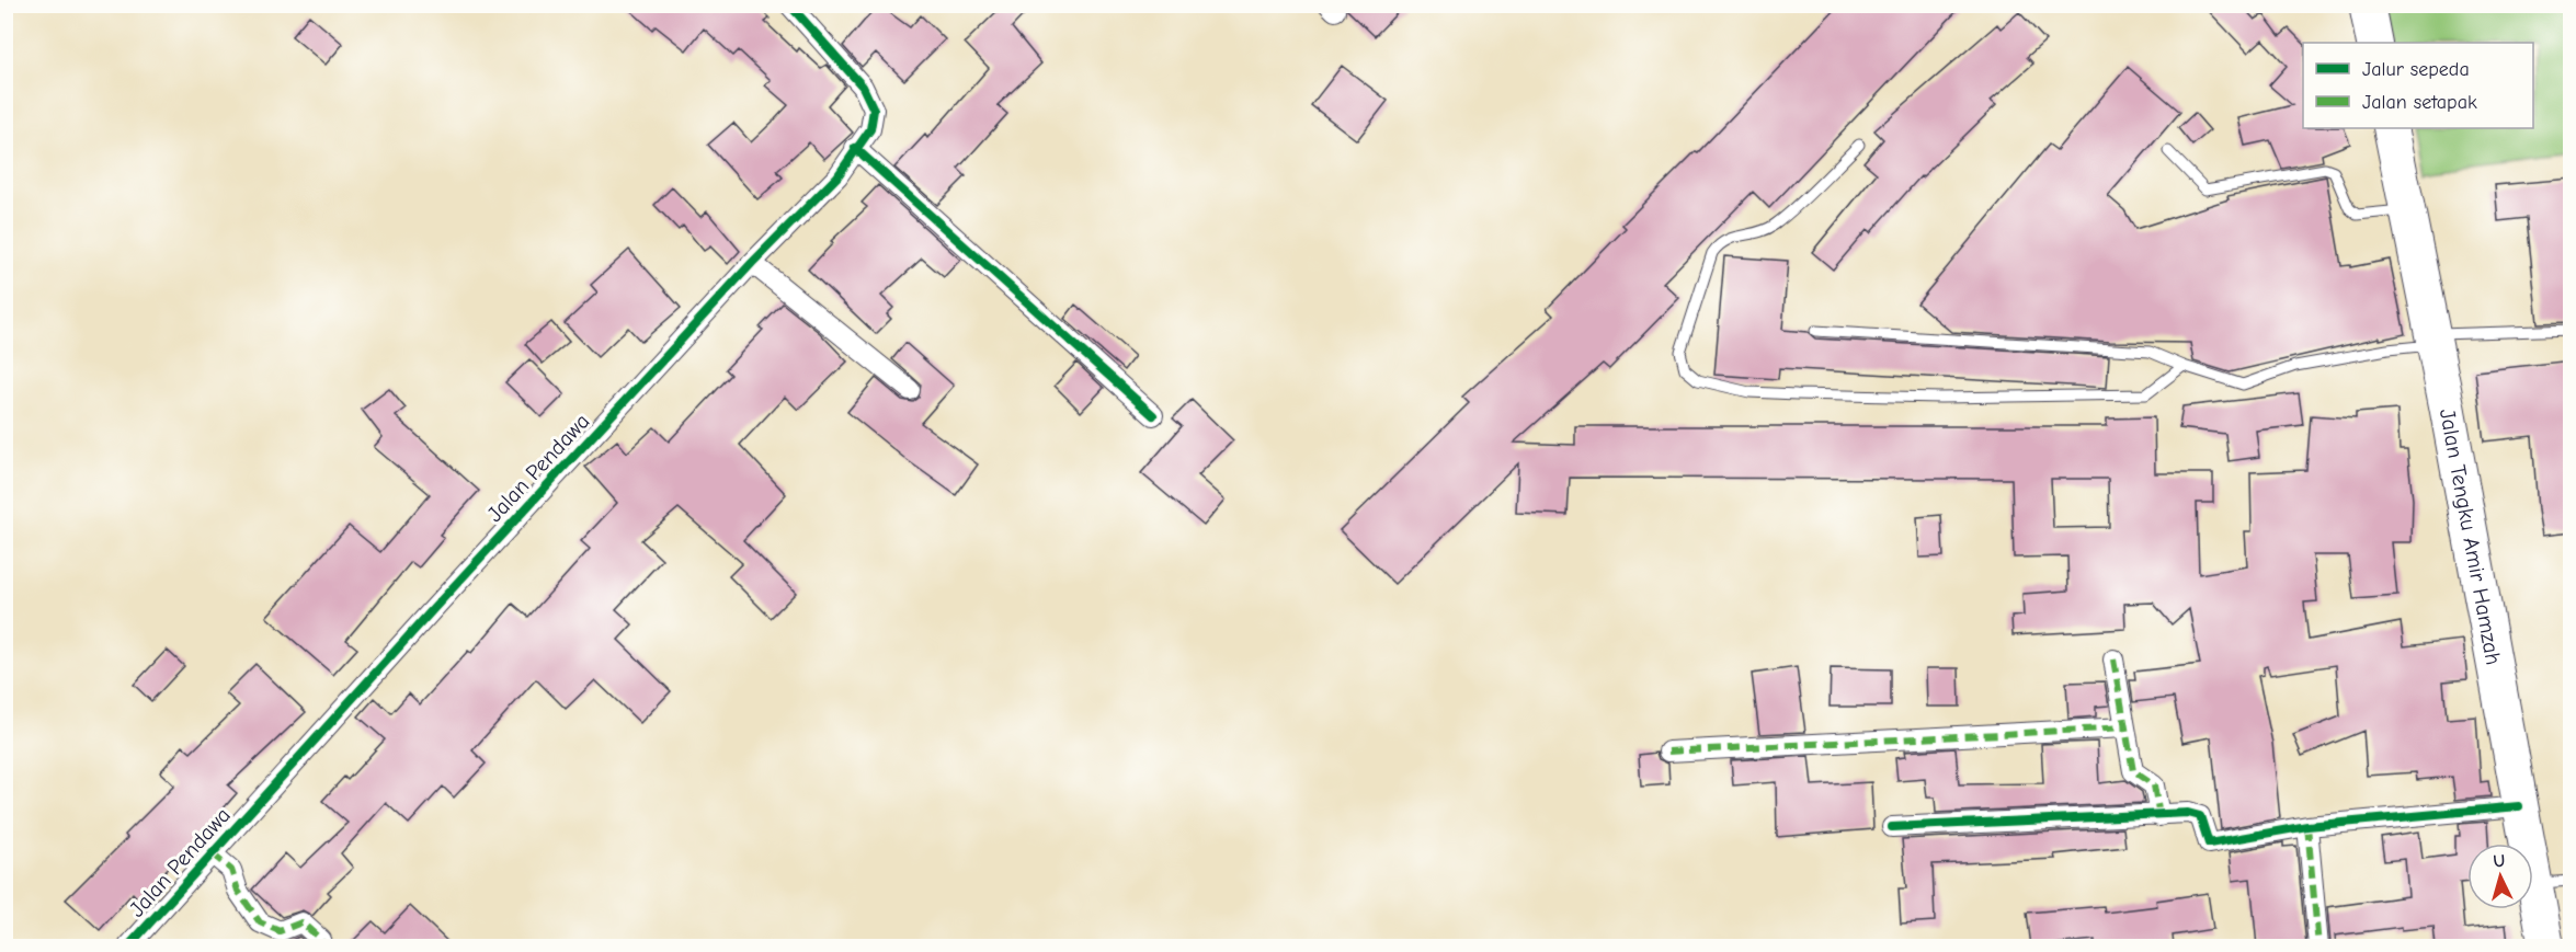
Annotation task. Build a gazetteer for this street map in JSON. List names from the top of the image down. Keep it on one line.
{"streets":{"highway":["Jalan Tengku Amir Hamzah"],"street":["Jalan Pendawa"]},"legend":["Jalur sepeda","Jalan setapak"],"north":"top"}
